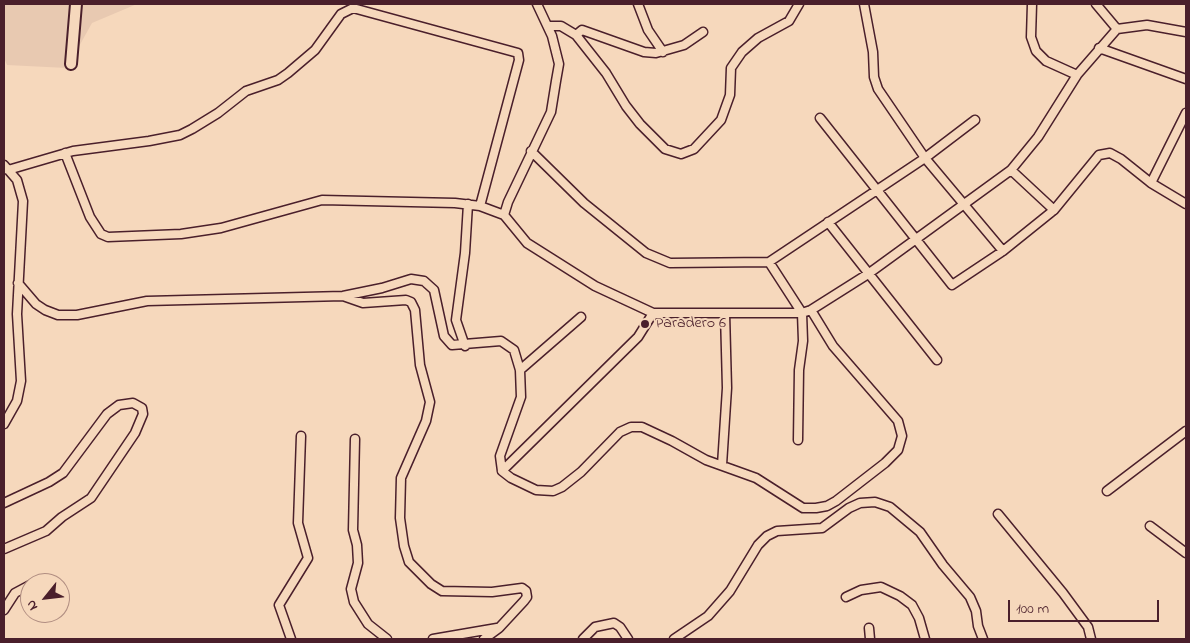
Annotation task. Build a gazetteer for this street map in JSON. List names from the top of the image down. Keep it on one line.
{"places":["Paradero 6"],"scale_bar":"100 m","north":"bottom left"}
